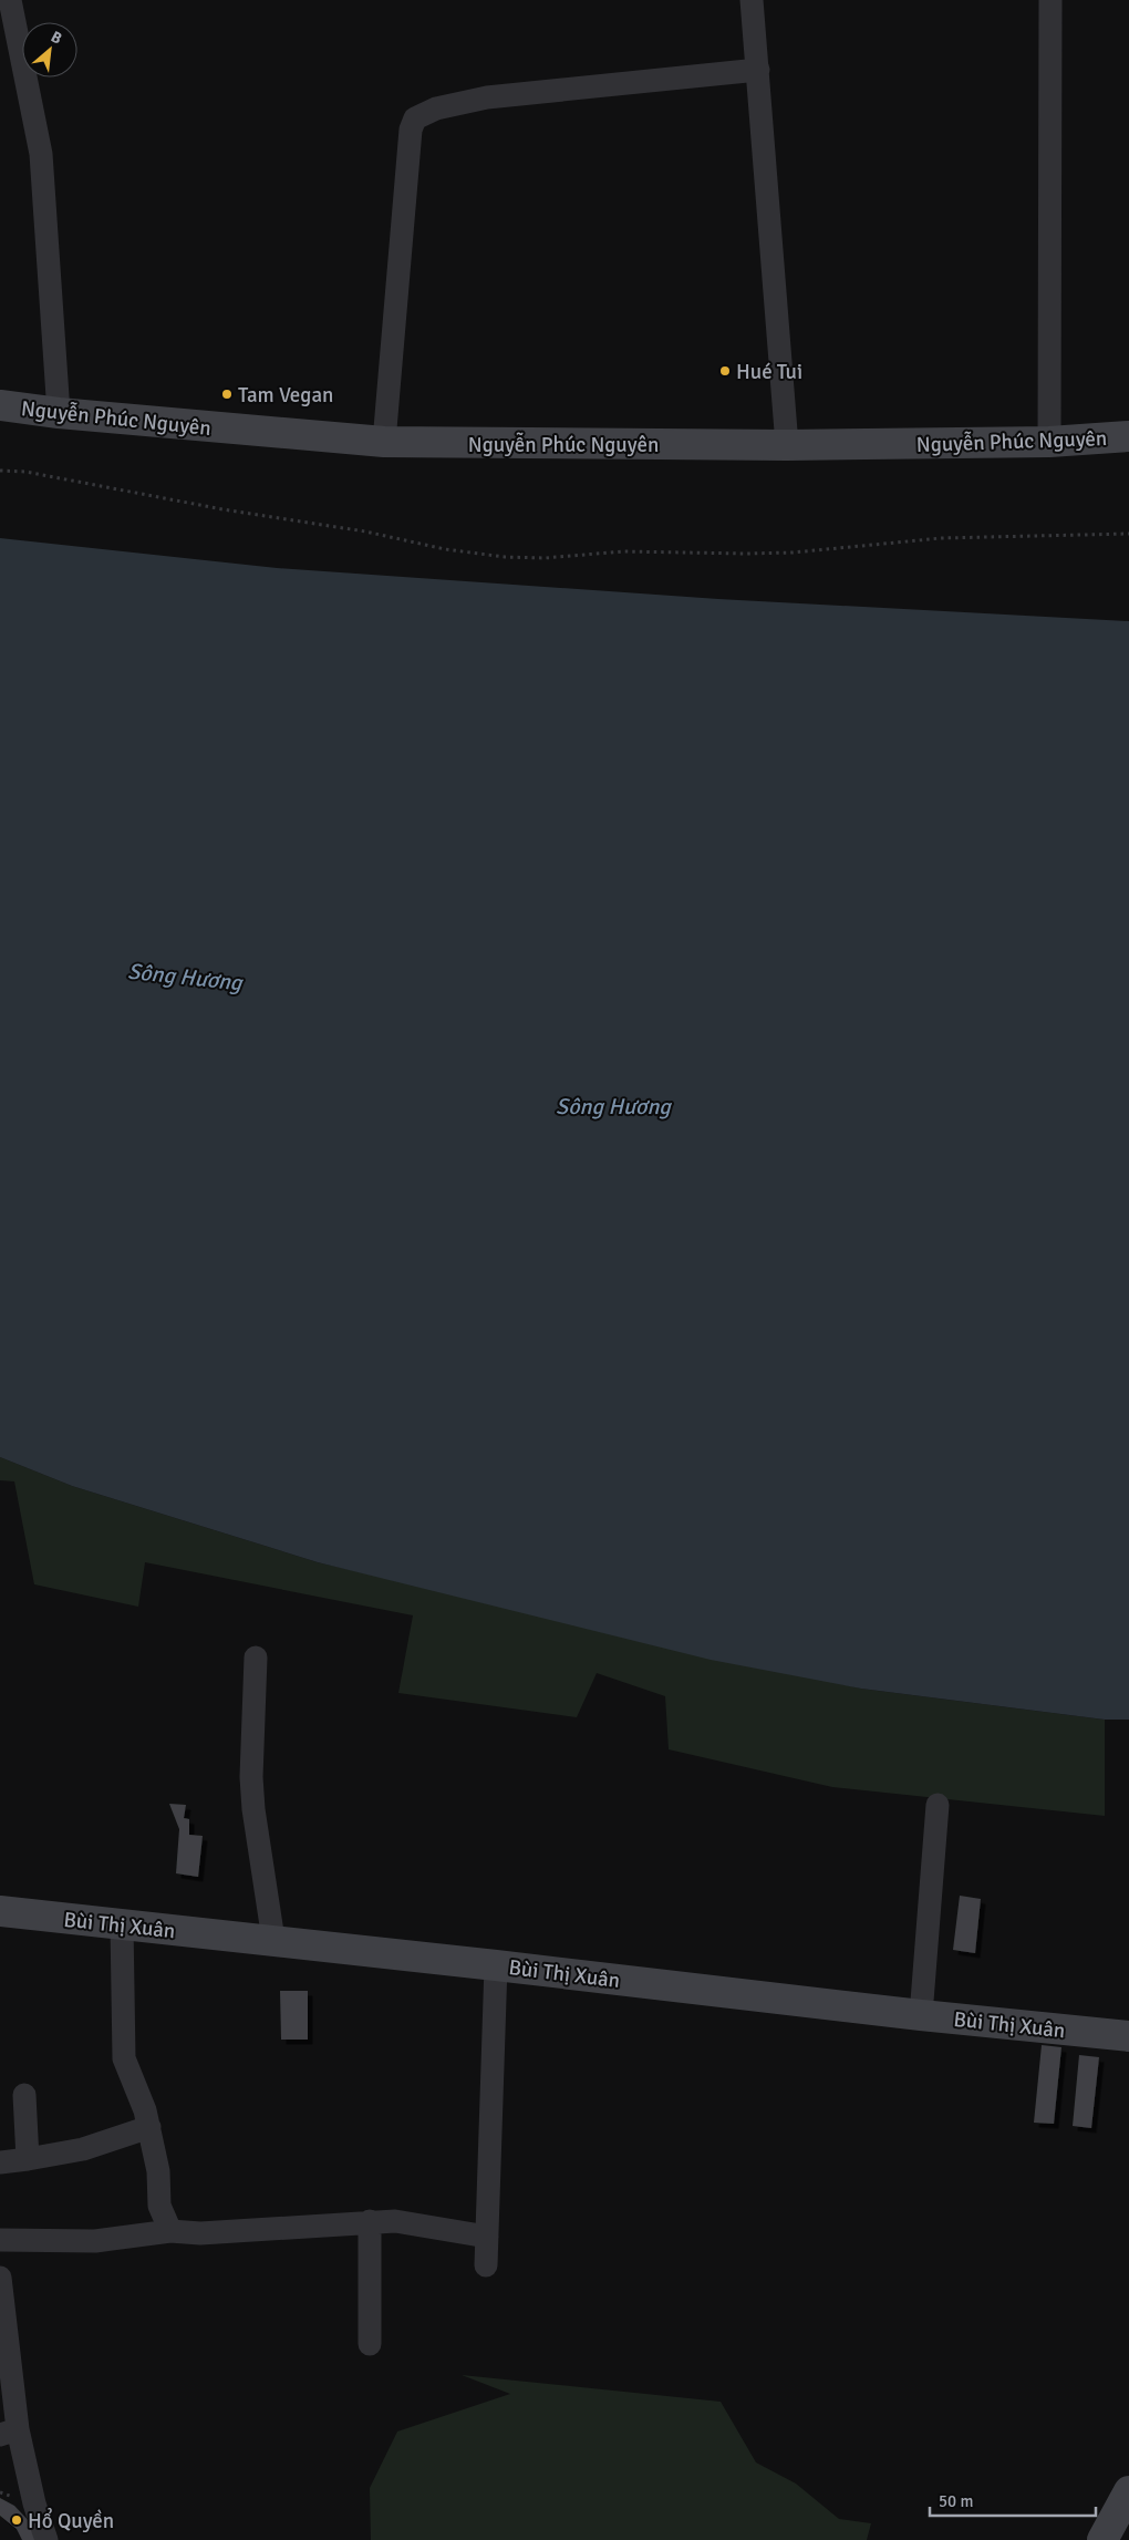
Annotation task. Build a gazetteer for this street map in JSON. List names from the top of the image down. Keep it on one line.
{"streets":{"street":["Nguyễn Phúc Nguyên","Bùi Thị Xuân"]},"water":["Sông Hương"],"places":["Hué Tui","Tam Vegan","Hổ Quyền"],"scale_bar":"50 m","north":"top right"}
